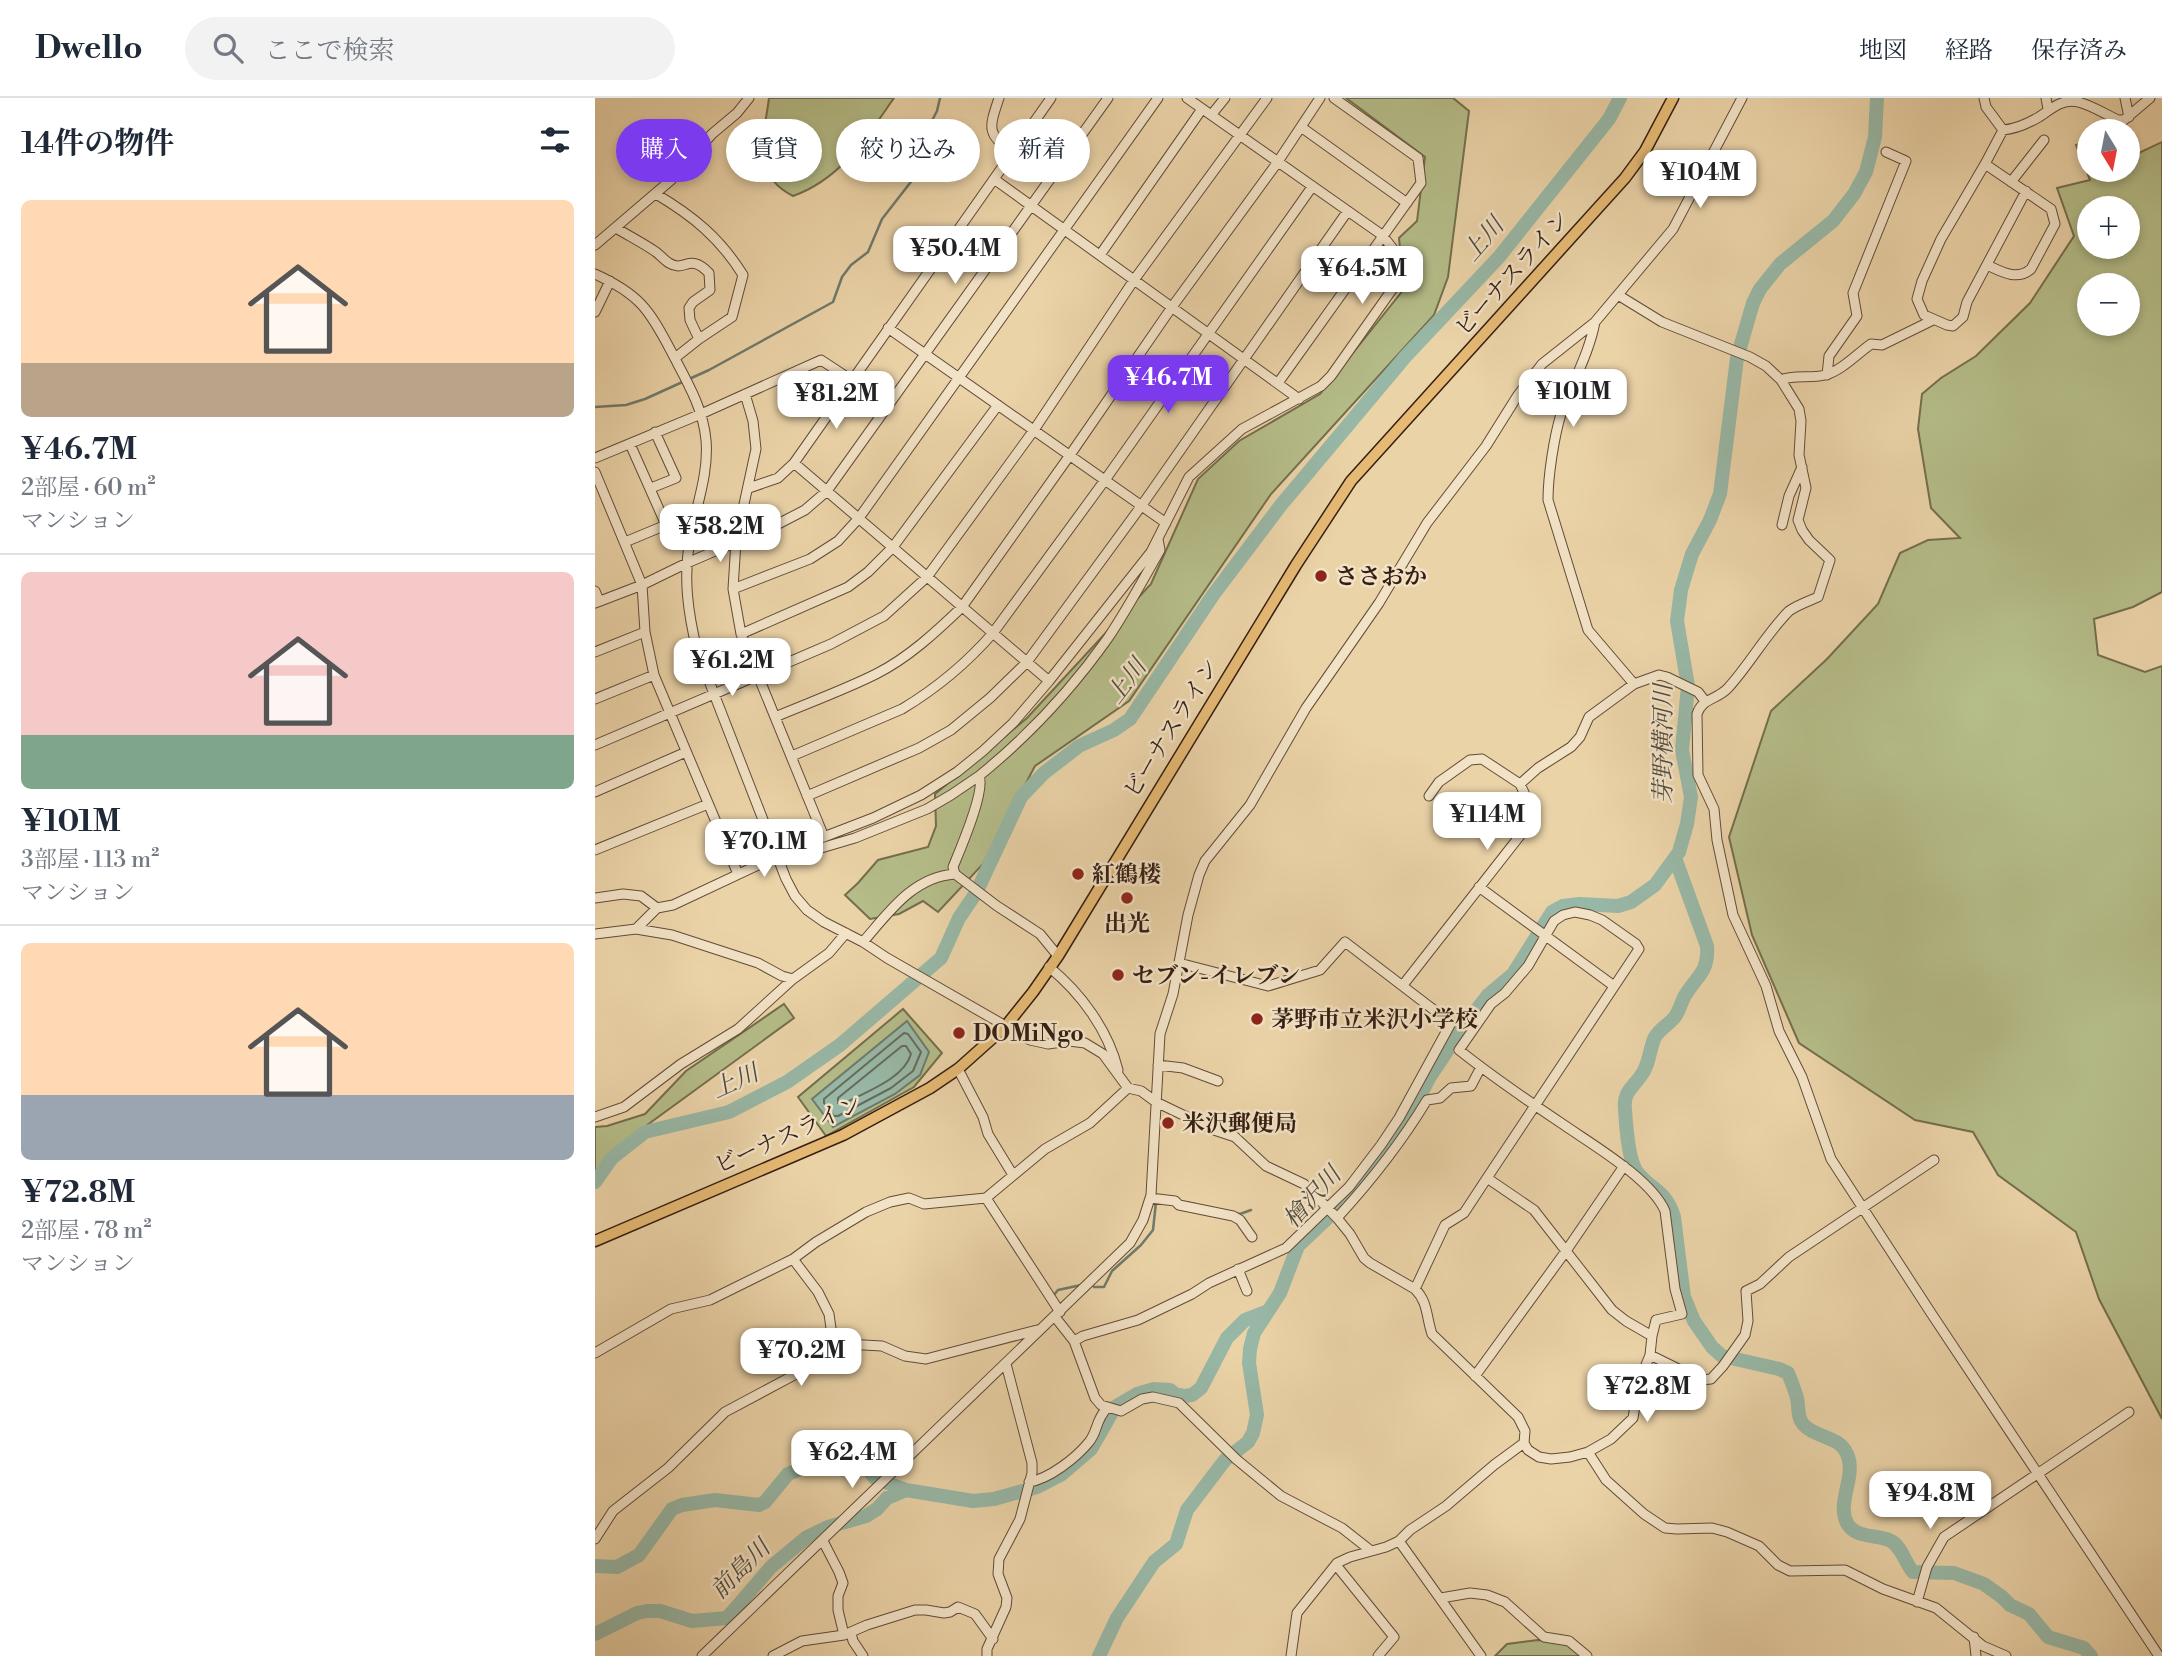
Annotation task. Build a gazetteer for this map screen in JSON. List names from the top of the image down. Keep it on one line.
{"streets":{"main road":["ビーナスライン"]},"water":["上川","芽野横河川","檜沢川","前島川"],"places":["ささおか","紅鶴楼","出光","セブン-イレブン","茅野市立米沢小学校","DOMiNgo","米沢郵便局"],"north":"bottom","page":{"header":"Dwello","search":"ここで検索","nav":["地図","経路","保存済み"],"heading":"14件の物件","map_buttons":["+","−"],"chip":["購入","賃貸","絞り込み","新着"],"price":["¥104M","¥50.4M","¥64.5M","¥46.7M","¥101M","¥81.2M","¥58.2M","¥61.2M","¥114M","¥70.1M","¥70.2M","¥72.8M","¥62.4M","¥94.8M"],"list":[{"name":"¥46.7M","note":"2部屋 · 60 m² · マンション"},{"name":"¥101M","note":"3部屋 · 113 m² · マンション"},{"name":"¥72.8M","note":"2部屋 · 78 m² · マンション"}]}}
